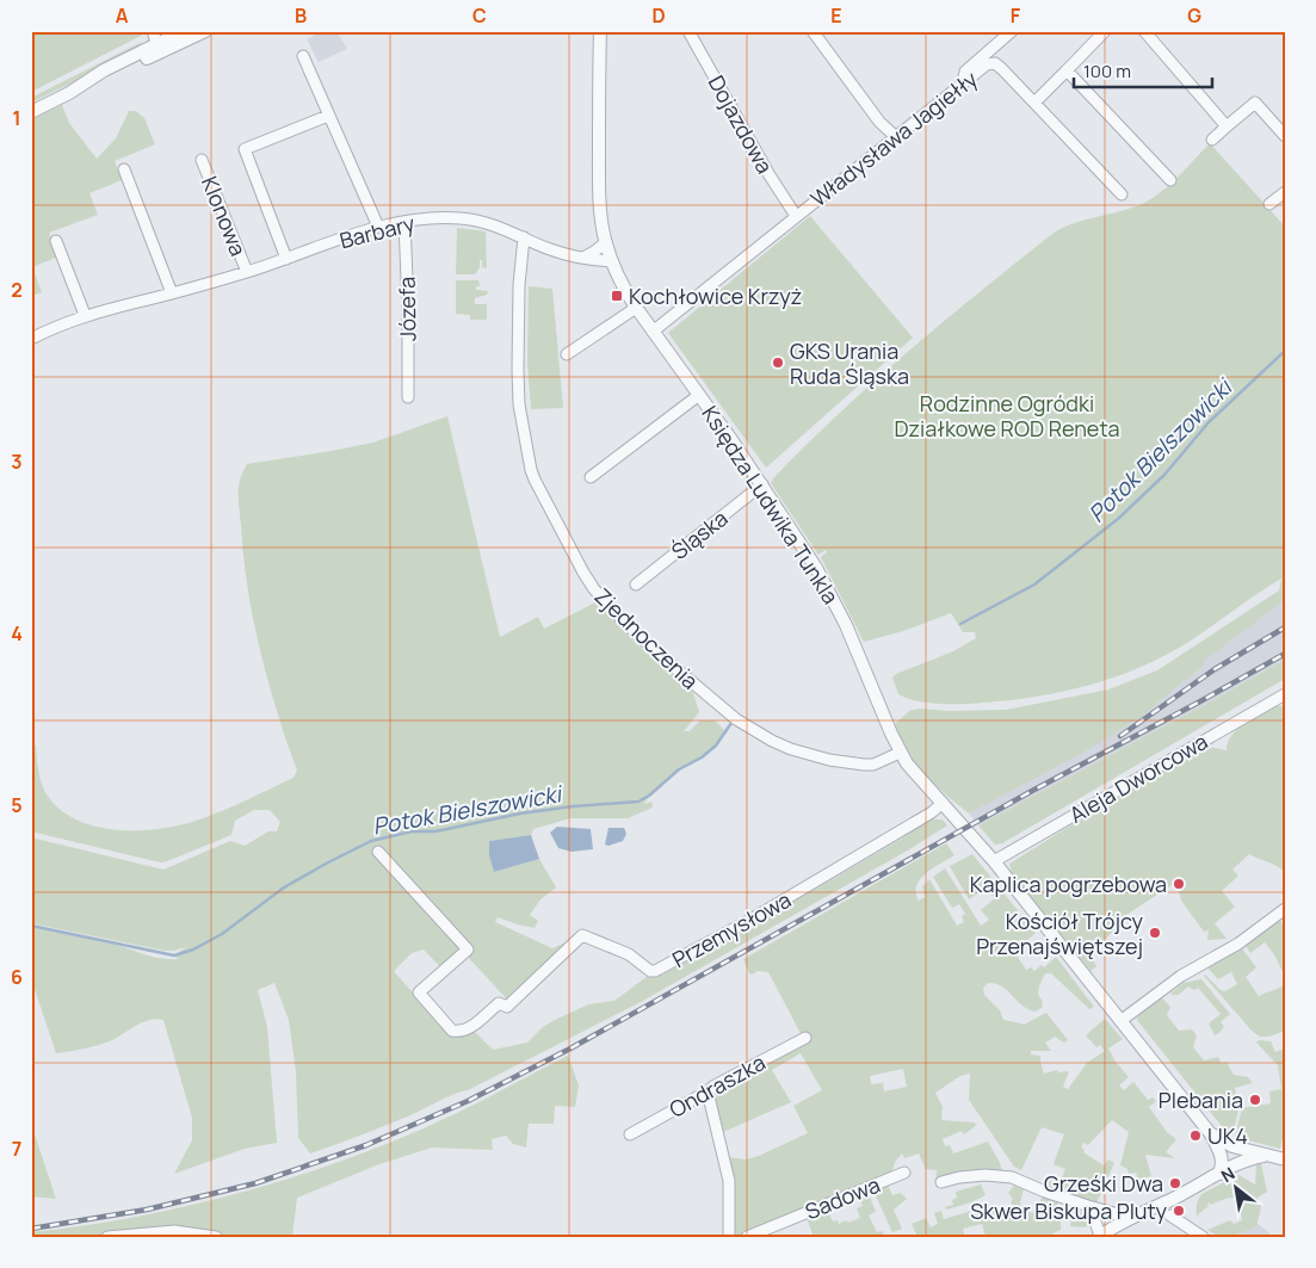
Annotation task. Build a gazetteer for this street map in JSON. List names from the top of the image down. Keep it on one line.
{"streets":{"street":["Dojazdowa","Władysława Jagiełły","Klonowa","Barbary","Józefa","Księdza Ludwika Tunkla","Śląska","Zjednoczenia","Aleja Dworcowa","Przemysłowa","Ondraszka","Sadowa"]},"crossings":[["Dojazdowa","Władysława Jagiełły"],["Władysława Jagiełły","Księdza Ludwika Tunkla"],["Klonowa","Barbary"],["Barbary","Józefa"],["Barbary","Księdza Ludwika Tunkla"],["Barbary","Zjednoczenia"],["Księdza Ludwika Tunkla","Śląska"],["Księdza Ludwika Tunkla","Zjednoczenia"],["Księdza Ludwika Tunkla","Aleja Dworcowa"],["Księdza Ludwika Tunkla","Przemysłowa"]],"water":["Potok Bielszowicki"],"parks":["Rodzinne Ogródki Działkowe ROD Reneta"],"places":{"transit":["Kochłowice Krzyż"],"other":["GKS Urania Ruda Śląska","Kaplica pogrzebowa","Kościół Trójcy Przenajświętszej","Plebania","UK4","Grześki Dwa","Skwer Biskupa Pluty"]},"scale_bar":"100 m","north":"top left","grid":{"columns":["A","B","C","D","E","F","G"],"rows":["1","2","3","4","5","6","7"]}}
